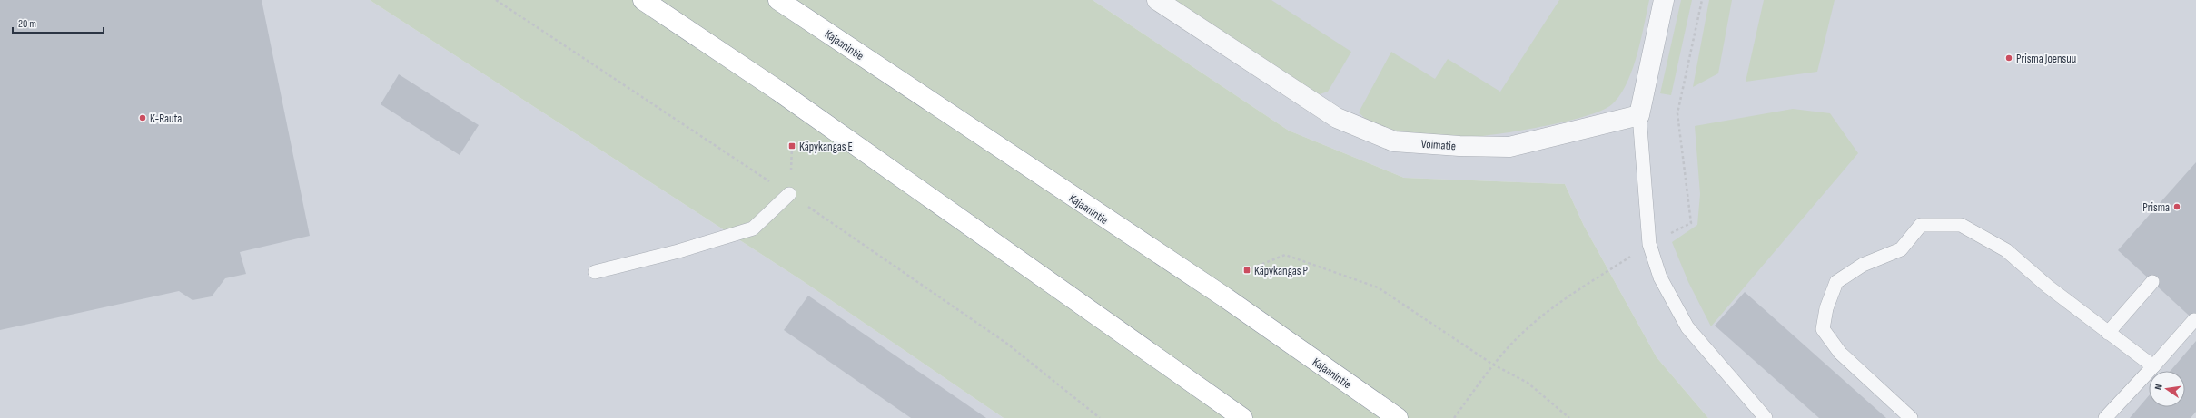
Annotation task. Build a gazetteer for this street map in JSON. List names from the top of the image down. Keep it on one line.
{"streets":{"highway":["Kajaanintie"],"street":["Voimatie"]},"places":{"other":["Prisma Joensuu","K-Rauta","Prisma"],"transit":["Käpykangas E","Käpykangas P"]},"scale_bar":"20 m","north":"left"}
